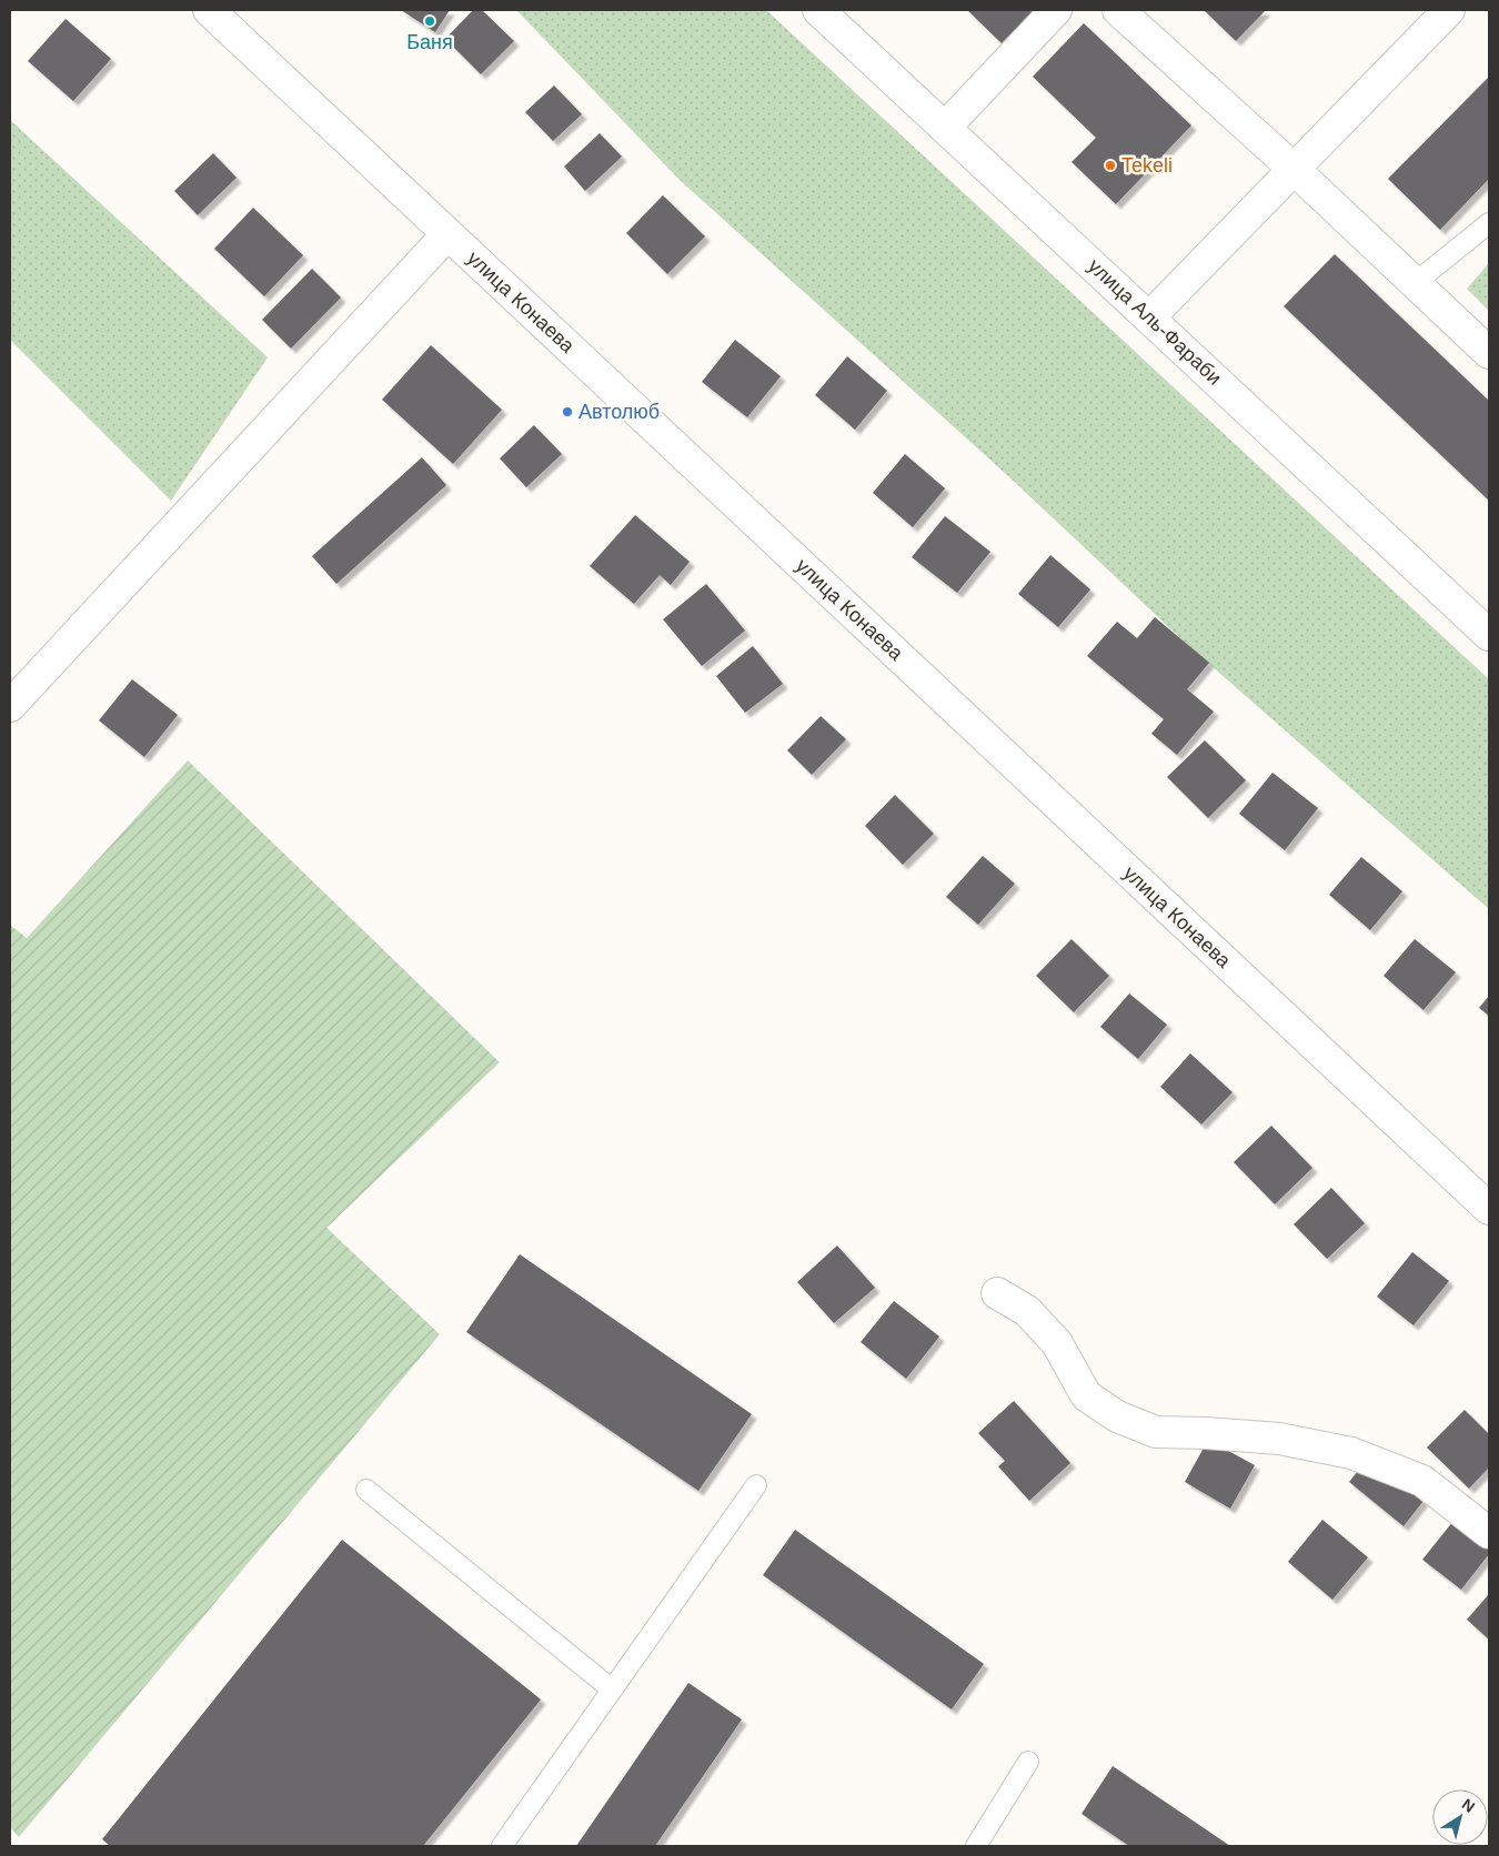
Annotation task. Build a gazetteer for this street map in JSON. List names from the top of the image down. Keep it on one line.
{"streets":{"street":["улица Конаева","улица Аль-Фараби"]},"places":["Баня","Tekeli","Автолюб"],"north":"top right"}
